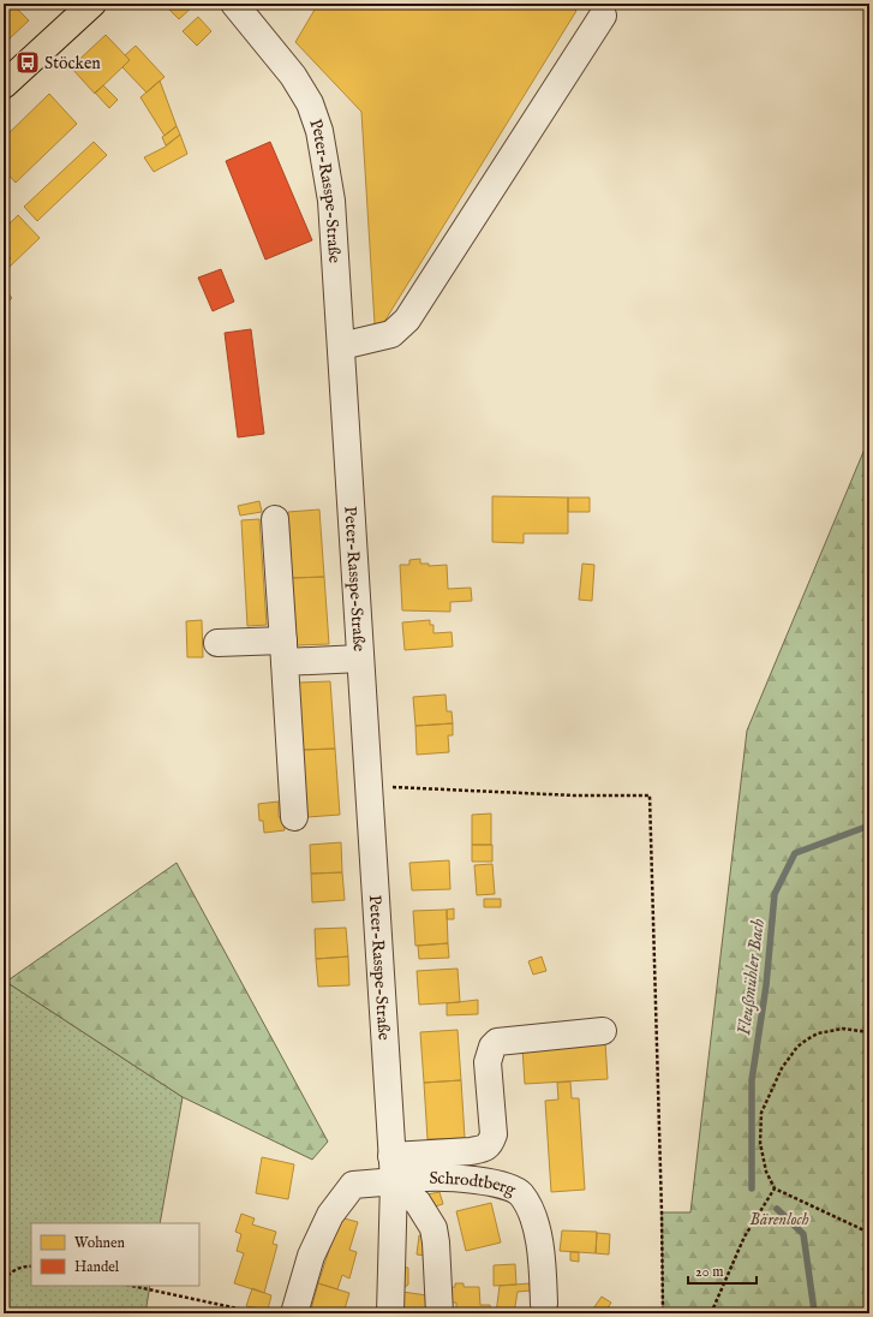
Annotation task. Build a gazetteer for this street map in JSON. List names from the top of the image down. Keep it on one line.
{"streets":{"street":["Peter-Rasspe-Straße","Schrodtberg"]},"crossings":[["Peter-Rasspe-Straße","Schrodtberg"]],"water":["Fleußmühler Bach"],"parks":["Bärenloch"],"places":{"bus stop":["Stöcken"]},"legend":["Wohnen","Handel"],"scale_bar":"20 m"}
